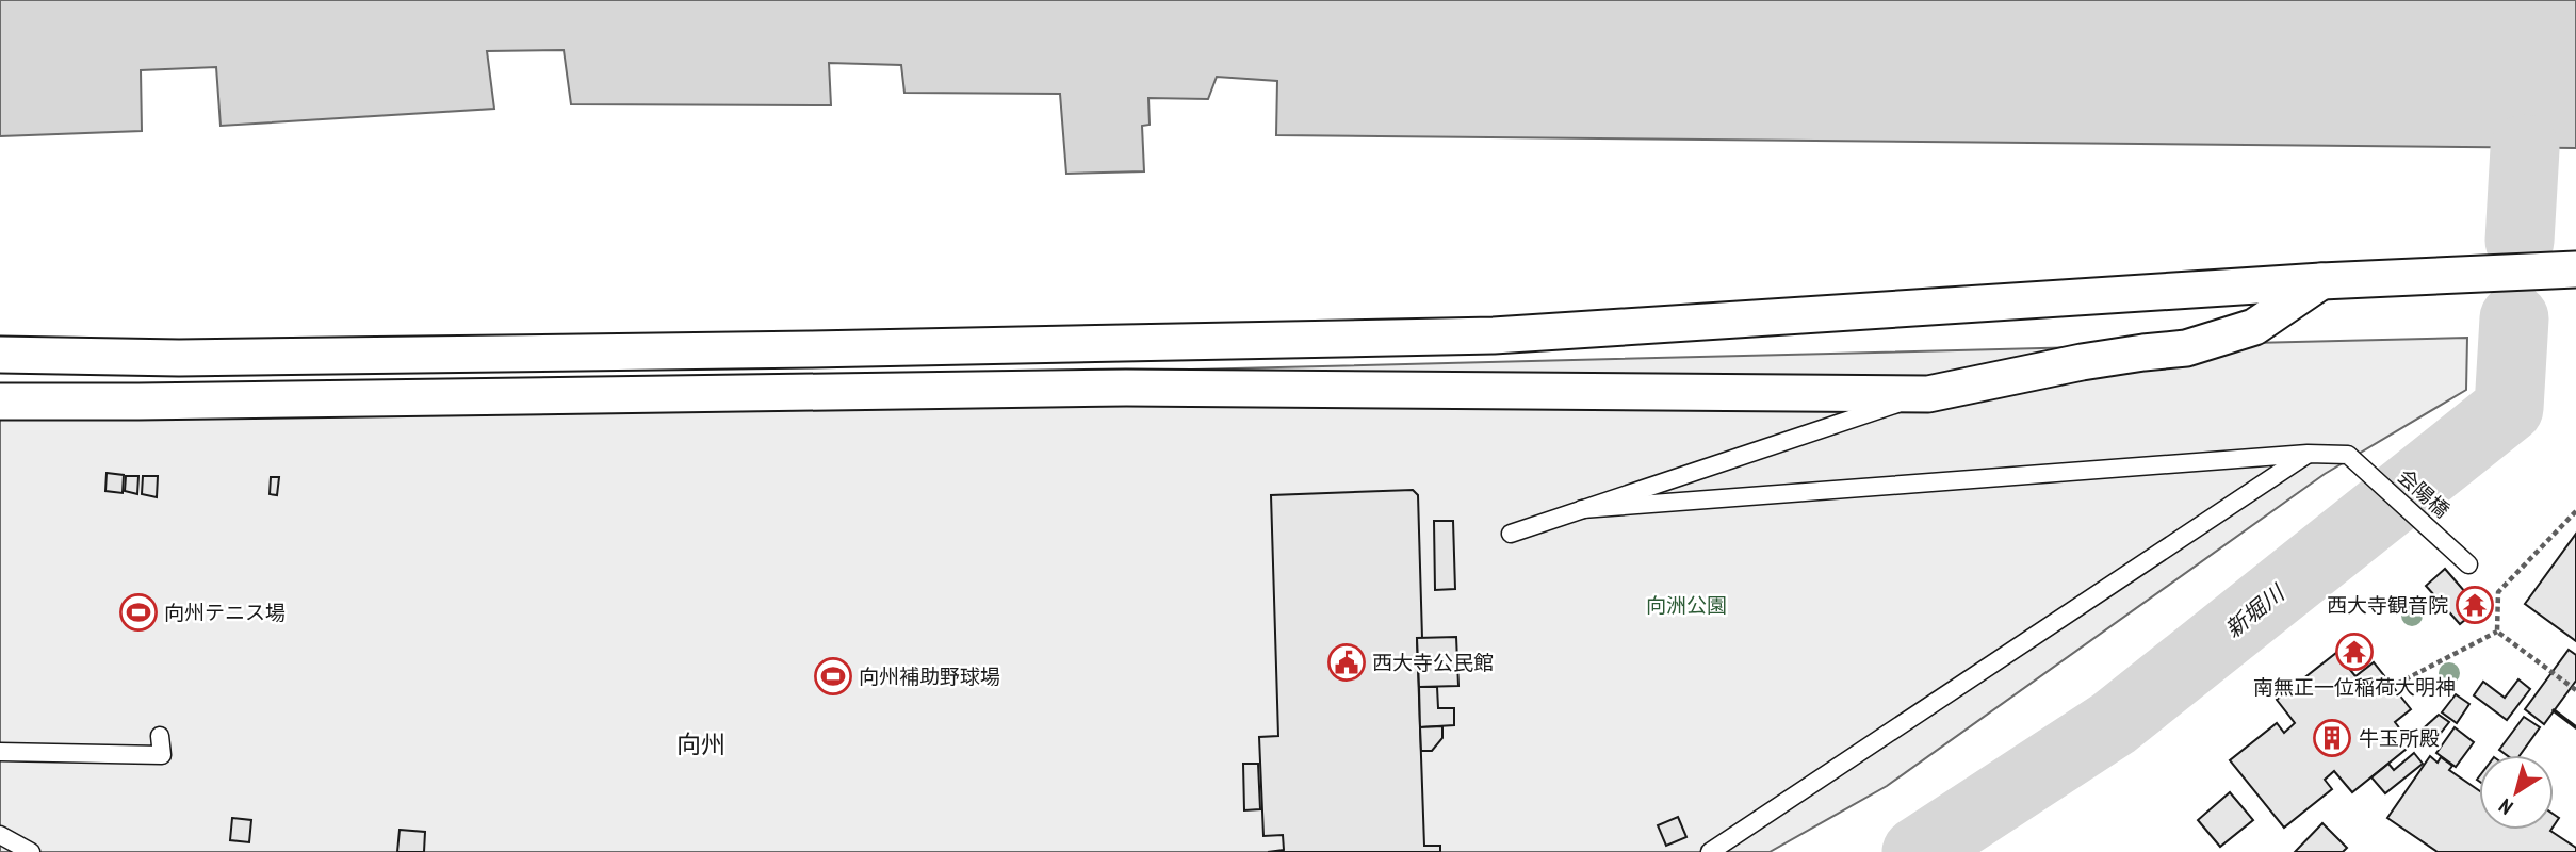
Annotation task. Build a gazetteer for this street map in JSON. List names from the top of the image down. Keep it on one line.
{"streets":{"lane":["会陽橋"]},"districts":["向州"],"water":["新堀川"],"parks":["向洲公園"],"places":{"temple":["西大寺観音院","南無正一位稲荷大明神"],"sports":["向州テニス場","向州補助野球場"],"public building":["西大寺公民館"],"building":["牛玉所殿"]},"north":"bottom left"}
